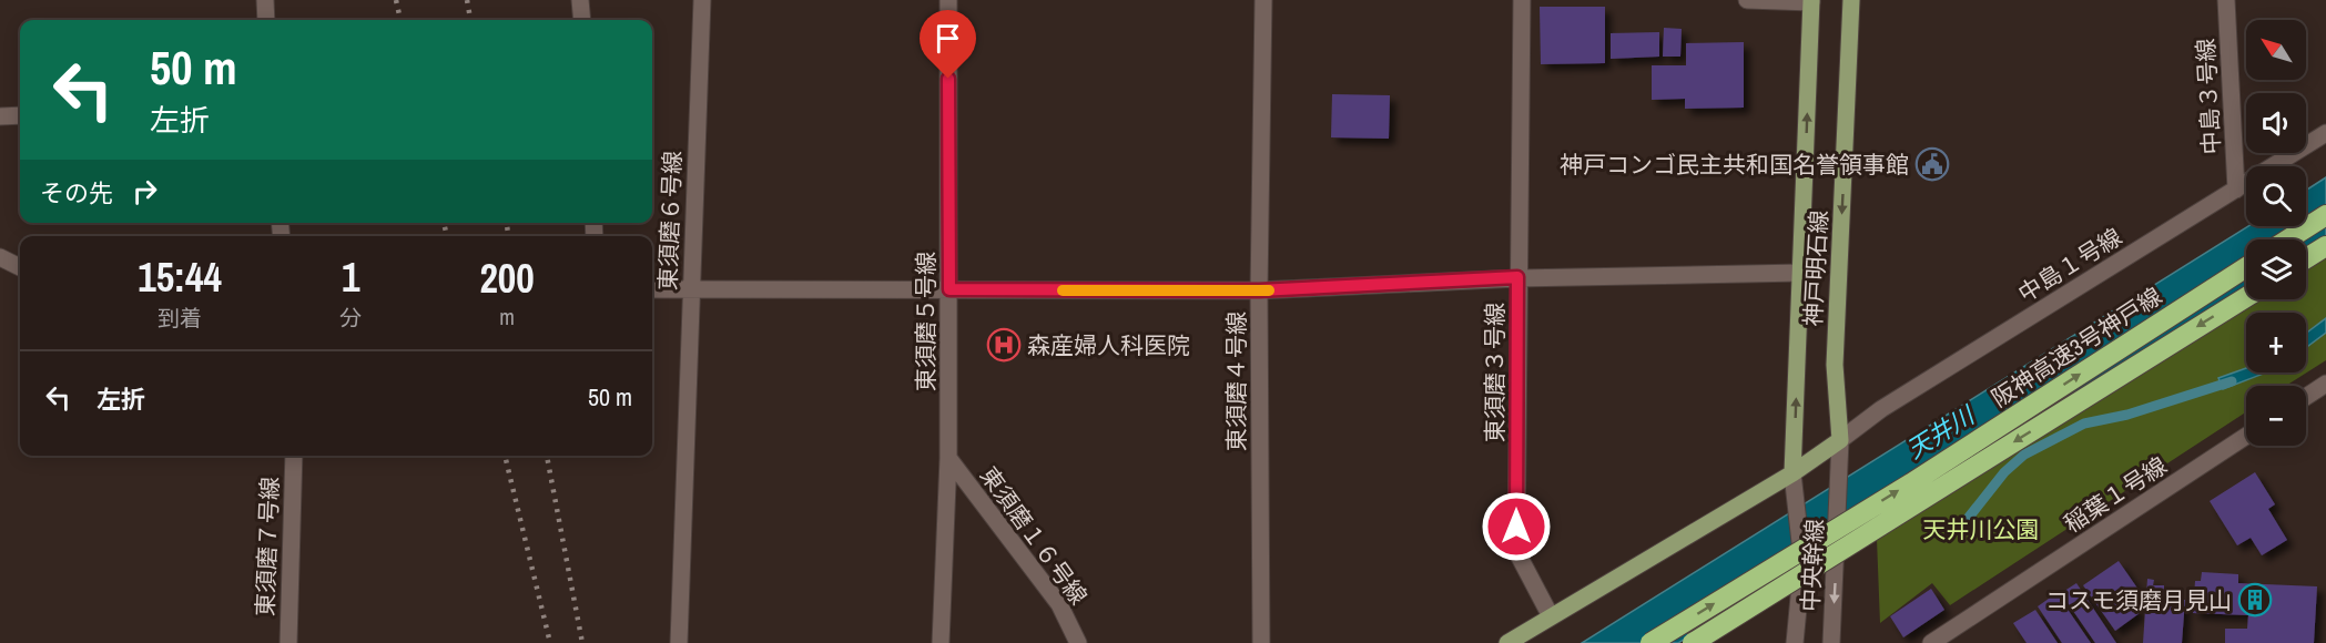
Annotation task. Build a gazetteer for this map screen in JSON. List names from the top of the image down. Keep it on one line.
{"streets":{"highway":["阪神高速3号神戸線"],"main road":["神戸明石線"],"street":["中島３号線","東須磨６号線","中島１号線","東須磨５号線","東須磨３号線","東須磨４号線","稲葉１号線","東須磨１６号線","東須磨７号線","中央幹線"]},"crossings":[["中島３号線","中島１号線"],["中島１号線","神戸明石線"],["中島１号線","中央幹線"],["神戸明石線","中央幹線"],["東須磨５号線","東須磨１６号線"]],"water":["天井川"],"parks":["天井川公園"],"places":{"public building":["神戸コンゴ民主共和国名誉領事館"],"hospital":["森産婦人科医院"],"building":["コスモ須磨月見山"]},"north":"top left","page":{"map_buttons":["+","−"],"turn":["50 m","左折"],"then":"その先","eta":["15:44","到着","1","分","200","m"],"list":[{"name":"左折","value":"50 m"}]}}
